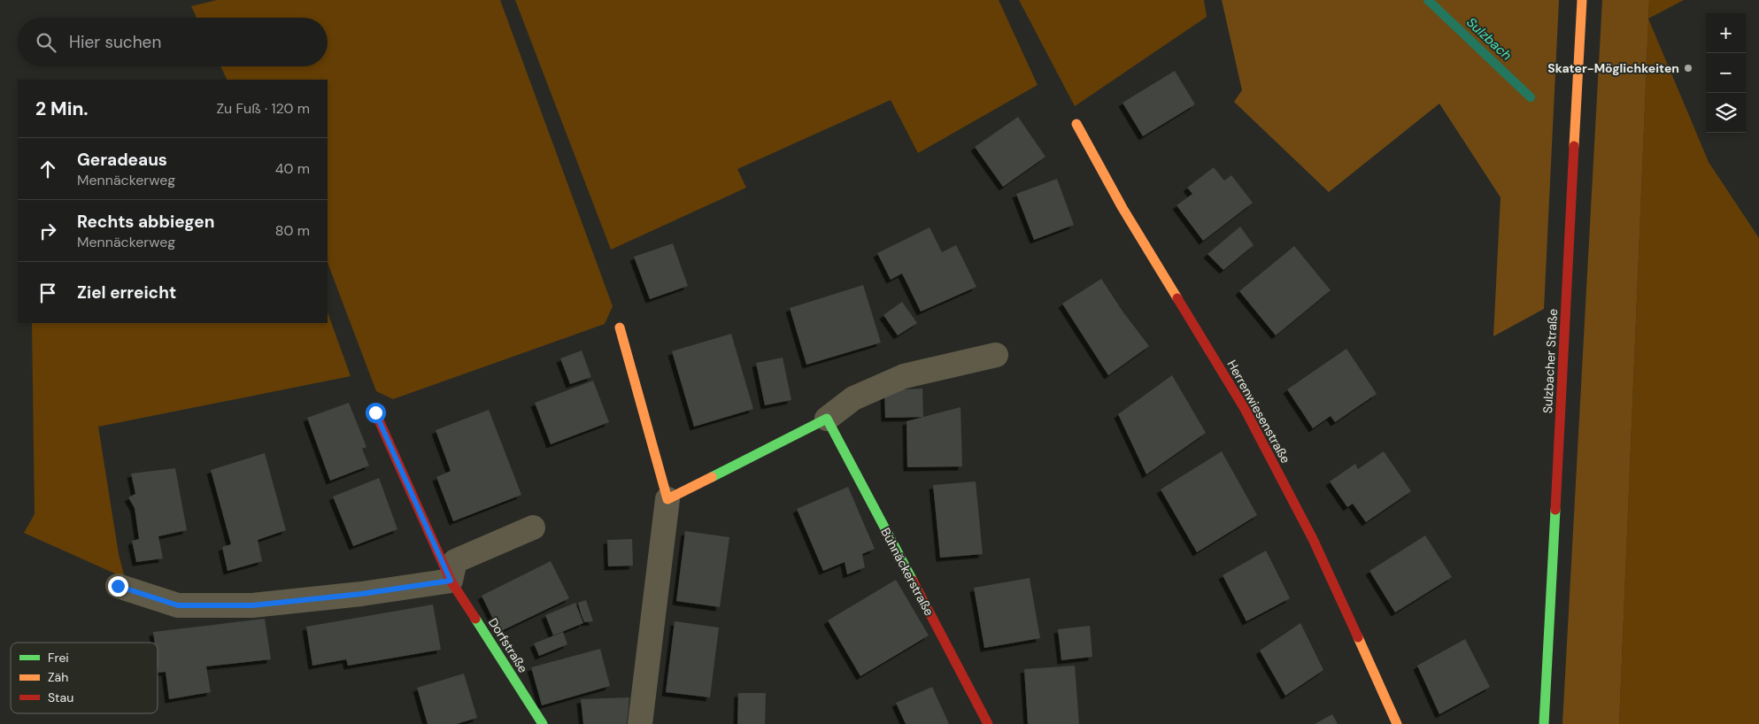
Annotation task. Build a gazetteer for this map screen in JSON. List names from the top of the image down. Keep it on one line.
{"streets":{"street":["Sulzbacher Straße","Herrenwiesenstraße","Bühnäckerstraße","Dorfstraße"]},"water":["Sulzbach"],"places":["Skater-Möglichkeiten"],"legend":["Frei","Zäh","Stau"],"page":{"map_buttons":["+","−"],"search":"Hier suchen","heading":["2 Min.","Zu Fuß · 120 m"],"list":[["Geradeaus","Mennäckerweg","40 m"],["Rechts abbiegen","Mennäckerweg","80 m"],"Ziel erreicht"]}}
